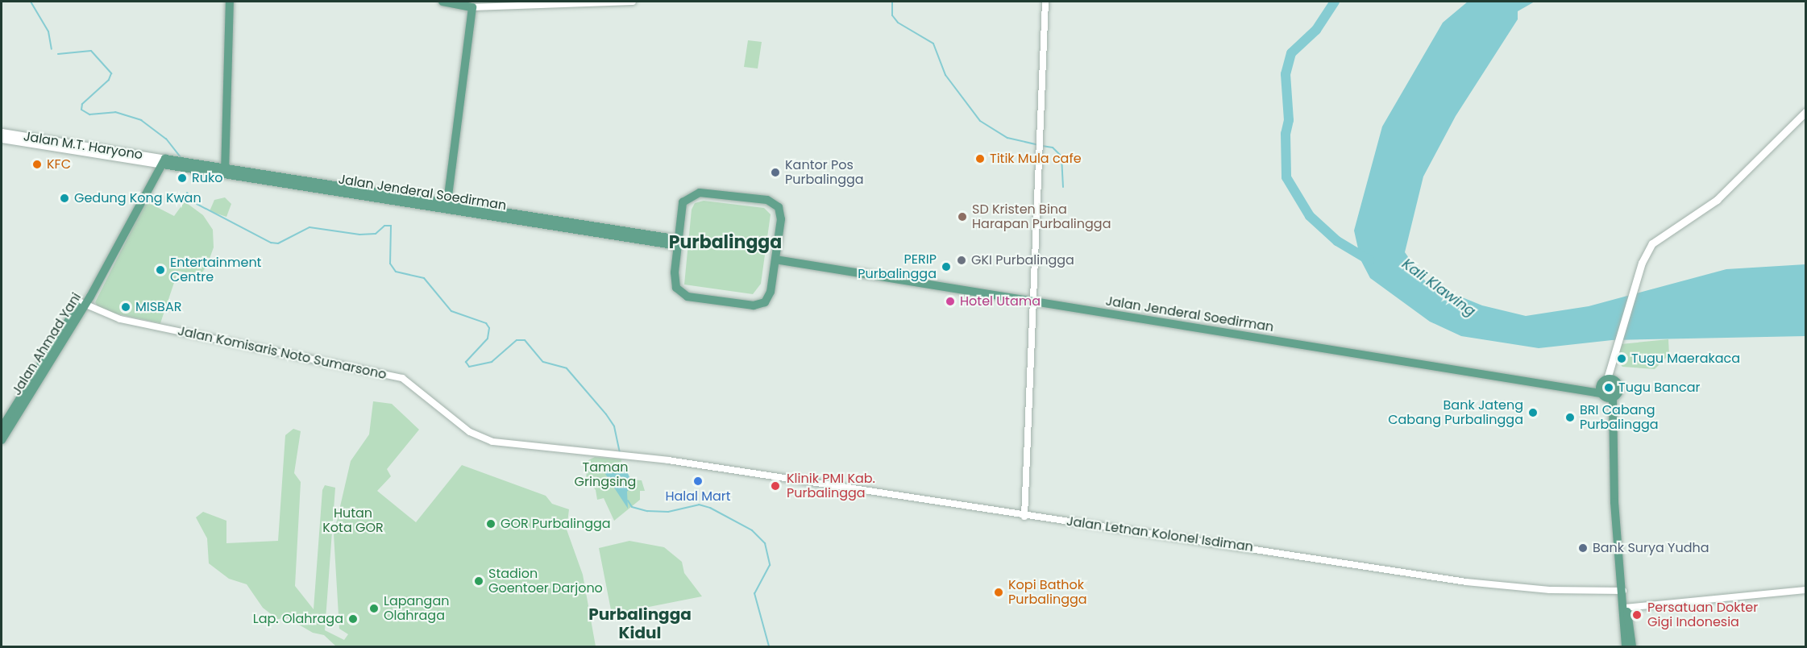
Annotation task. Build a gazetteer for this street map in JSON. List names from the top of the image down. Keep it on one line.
{"streets":{"main road":["Jalan M.T. Haryono","Jalan Jenderal Soedirman","Jalan Ahmad Yani"],"street":["Jalan Komisaris Noto Sumarsono","Jalan Letnan Kolonel Isdiman"]},"crossings":[["Jalan M.T. Haryono","Jalan Jenderal Soedirman"],["Jalan M.T. Haryono","Jalan Ahmad Yani"],["Jalan Jenderal Soedirman","Jalan Ahmad Yani"],["Jalan Ahmad Yani","Jalan Komisaris Noto Sumarsono"],["Jalan Komisaris Noto Sumarsono","Jalan Letnan Kolonel Isdiman"]],"districts":["Purbalingga","Purbalingga Kidul"],"water":["Kali Klawing"],"parks":["Taman Gringsing","Hutan Kota GOR"],"places":["Titik Mula cafe","KFC","Kantor Pos Purbalingga","Ruko","Gedung Kong Kwan","SD Kristen Bina Harapan Purbalingga","GKI Purbalingga","PERIP Purbalingga","Entertainment Centre","Hotel Utama","MISBAR","Tugu Maerakaca","Tugu Bancar","Bank Jateng Cabang Purbalingga","BRI Cabang Purbalingga","Halal Mart","Klinik PMI Kab. Purbalingga","GOR Purbalingga","Bank Surya Yudha","Stadion Goentoer Darjono","Kopi Bathok Purbalingga","Lapangan Olahraga","Persatuan Dokter Gigi Indonesia","Lap. Olahraga"]}
